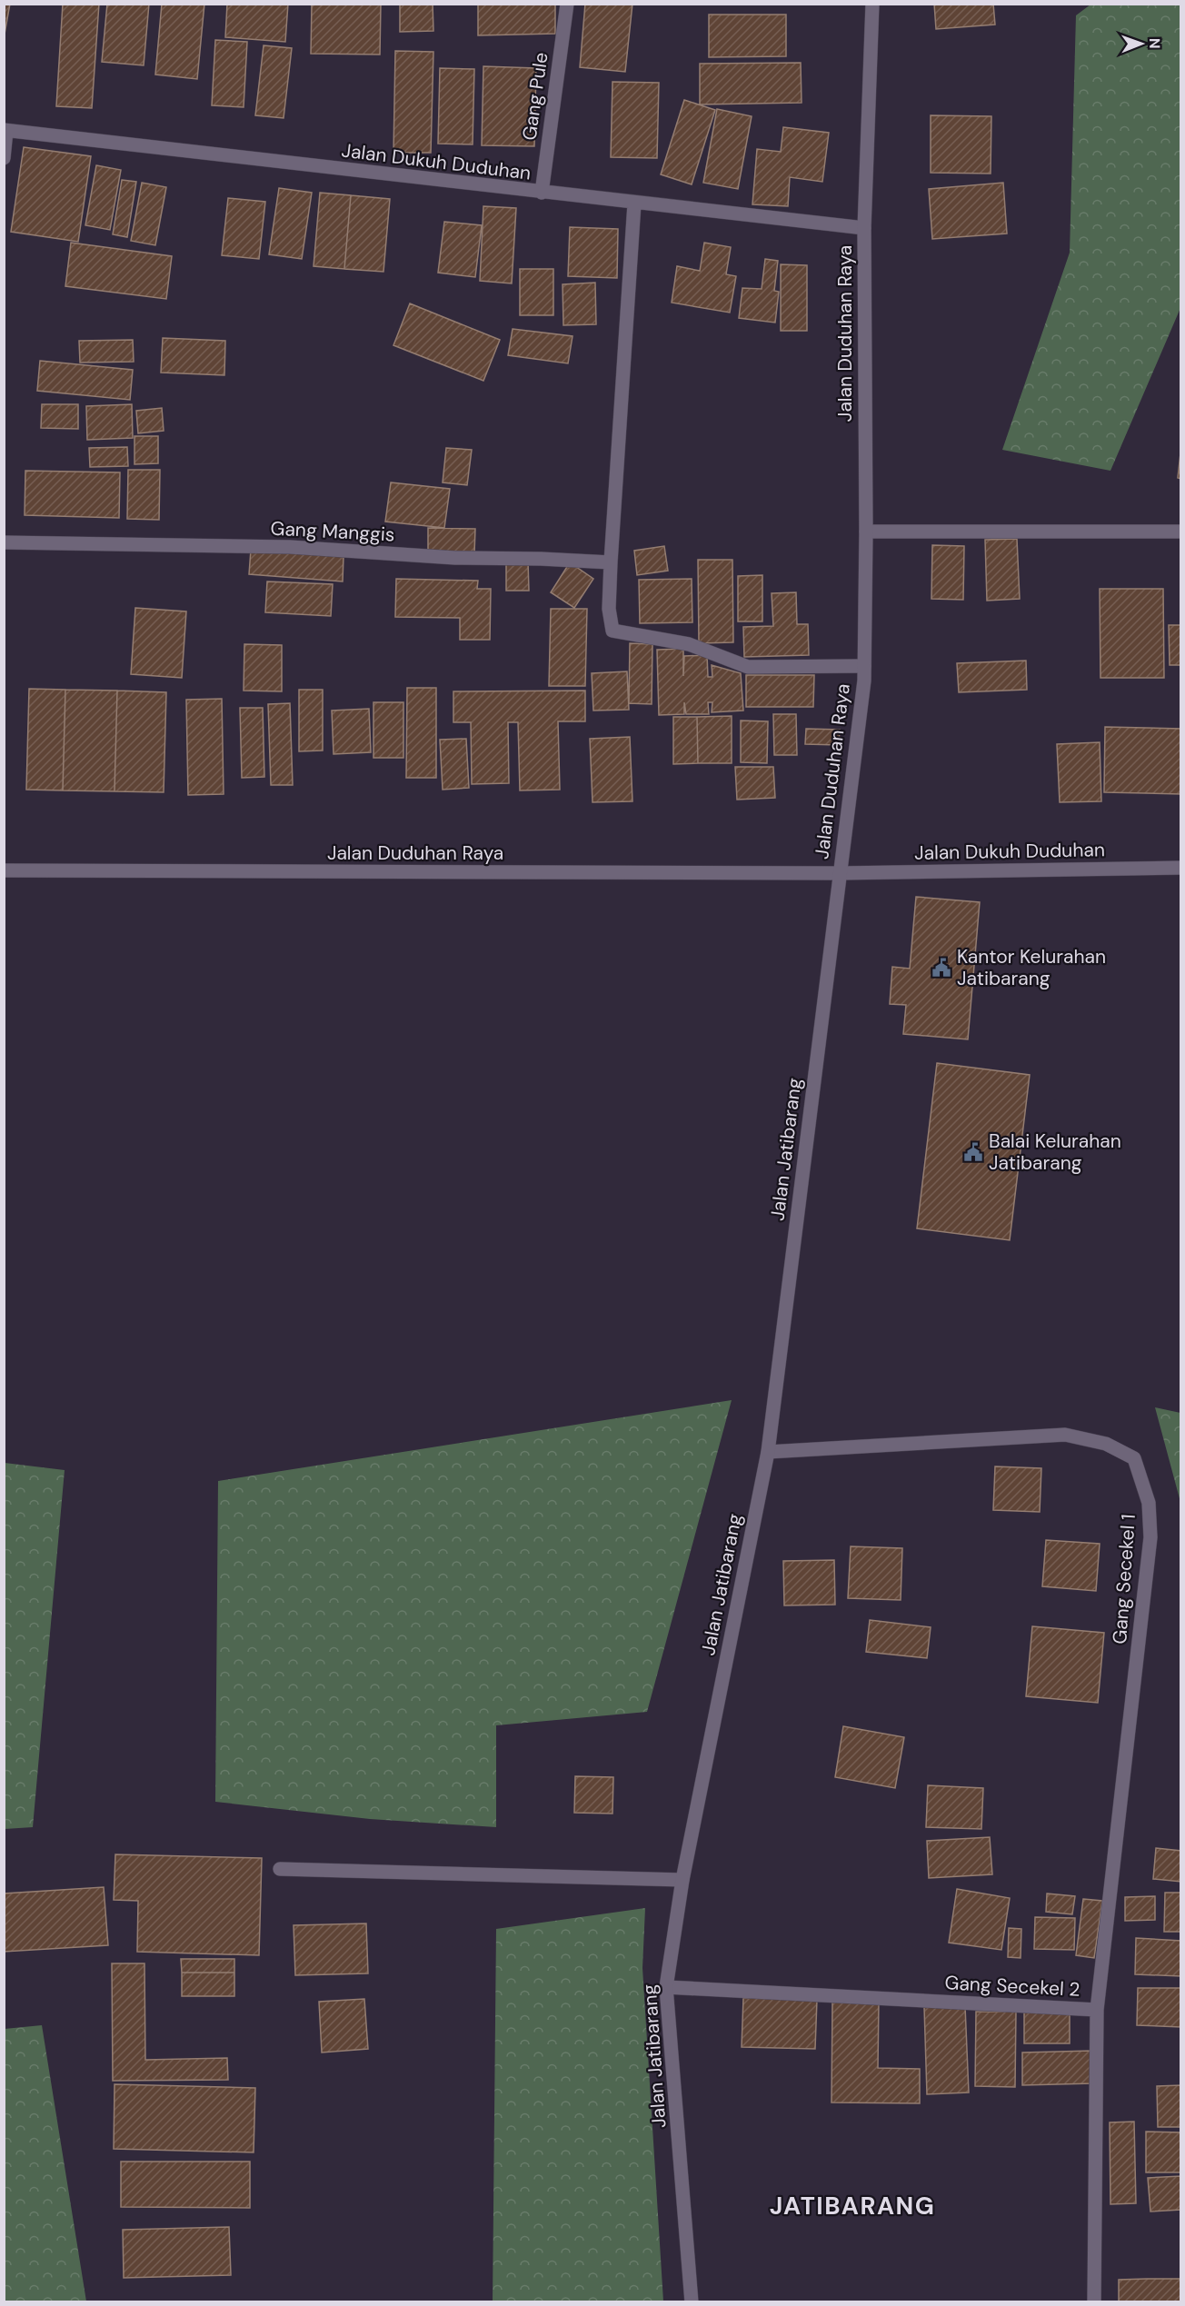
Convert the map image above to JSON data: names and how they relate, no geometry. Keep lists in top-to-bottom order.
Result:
{
  "streets": {
    "street": [
      "Gang Pule",
      "Jalan Dukuh Duduhan",
      "Jalan Duduhan Raya",
      "Gang Manggis",
      "Jalan Jatibarang",
      "Gang Secekel 1",
      "Gang Secekel 2"
    ]
  },
  "crossings": [
    ["Gang Pule", "Jalan Dukuh Duduhan"],
    ["Jalan Dukuh Duduhan", "Jalan Duduhan Raya"],
    ["Jalan Dukuh Duduhan", "Jalan Jatibarang"],
    ["Jalan Duduhan Raya", "Jalan Jatibarang"],
    ["Jalan Jatibarang", "Gang Secekel 1"],
    ["Jalan Jatibarang", "Gang Secekel 2"],
    ["Gang Secekel 1", "Gang Secekel 2"]
  ],
  "districts": ["JATIBARANG"],
  "places": {
    "public building": ["Kantor Kelurahan Jatibarang", "Balai Kelurahan Jatibarang"]
  },
  "north": "right"
}
